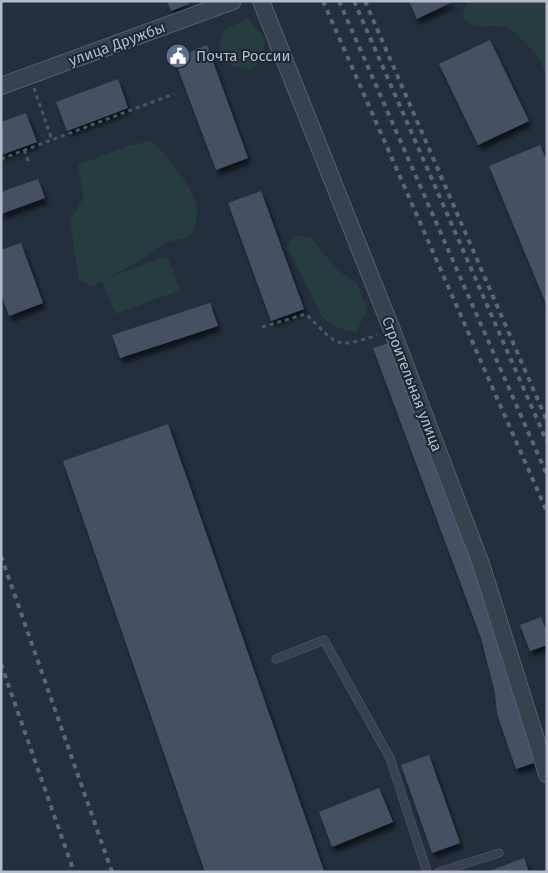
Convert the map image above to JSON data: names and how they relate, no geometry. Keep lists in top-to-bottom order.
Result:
{
  "streets": {
    "street": ["улица Дружбы", "Строительная улица"]
  },
  "places": {
    "public building": ["Почта России"]
  }
}
